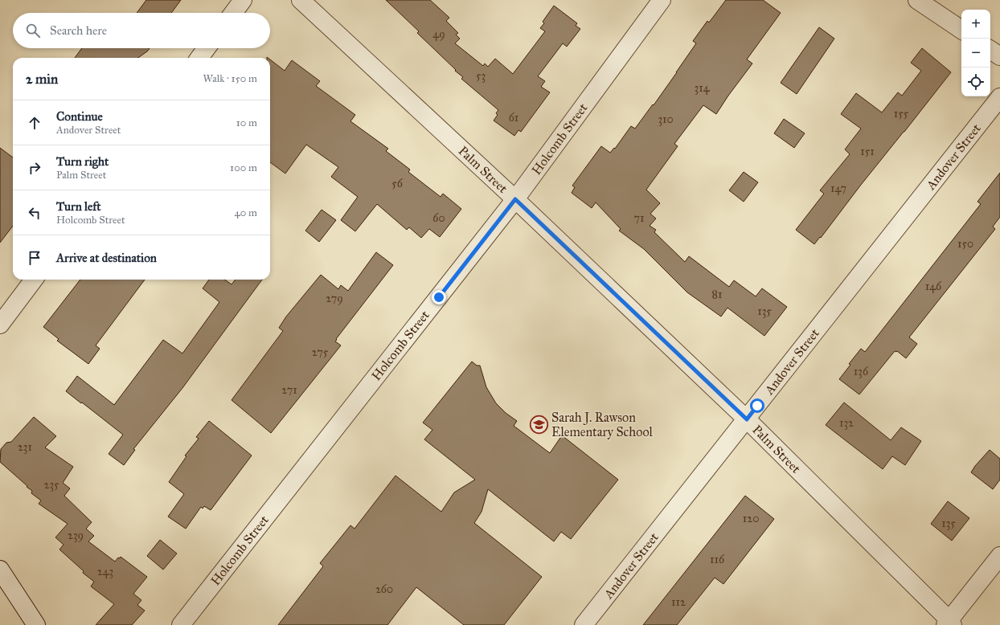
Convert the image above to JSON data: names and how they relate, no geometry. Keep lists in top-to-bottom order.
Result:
{
  "streets": {
    "street": ["Holcomb Street", "Andover Street", "Palm Street"]
  },
  "crossings": [
    ["Holcomb Street", "Palm Street"],
    ["Andover Street", "Palm Street"]
  ],
  "places": {
    "school or university": ["Sarah J. Rawson Elementary School"]
  },
  "house_numbers": [
    "49",
    "53",
    "314",
    "155",
    "61",
    "310",
    "151",
    "56",
    "147",
    "60",
    "71",
    "150",
    "146",
    "81",
    "279",
    "135",
    "275",
    "136",
    "271",
    "132",
    "231",
    "235",
    "120",
    "135",
    "239",
    "116",
    "243",
    "260",
    "112"
  ],
  "page": {
    "map_buttons": ["+", "−"],
    "search": "Search here",
    "heading": ["2 min", "Walk · 150 m"],
    "list": [
      ["Continue", "Andover Street", "10 m"],
      ["Turn right", "Palm Street", "100 m"],
      ["Turn left", "Holcomb Street", "40 m"],
      "Arrive at destination"
    ]
  }
}
